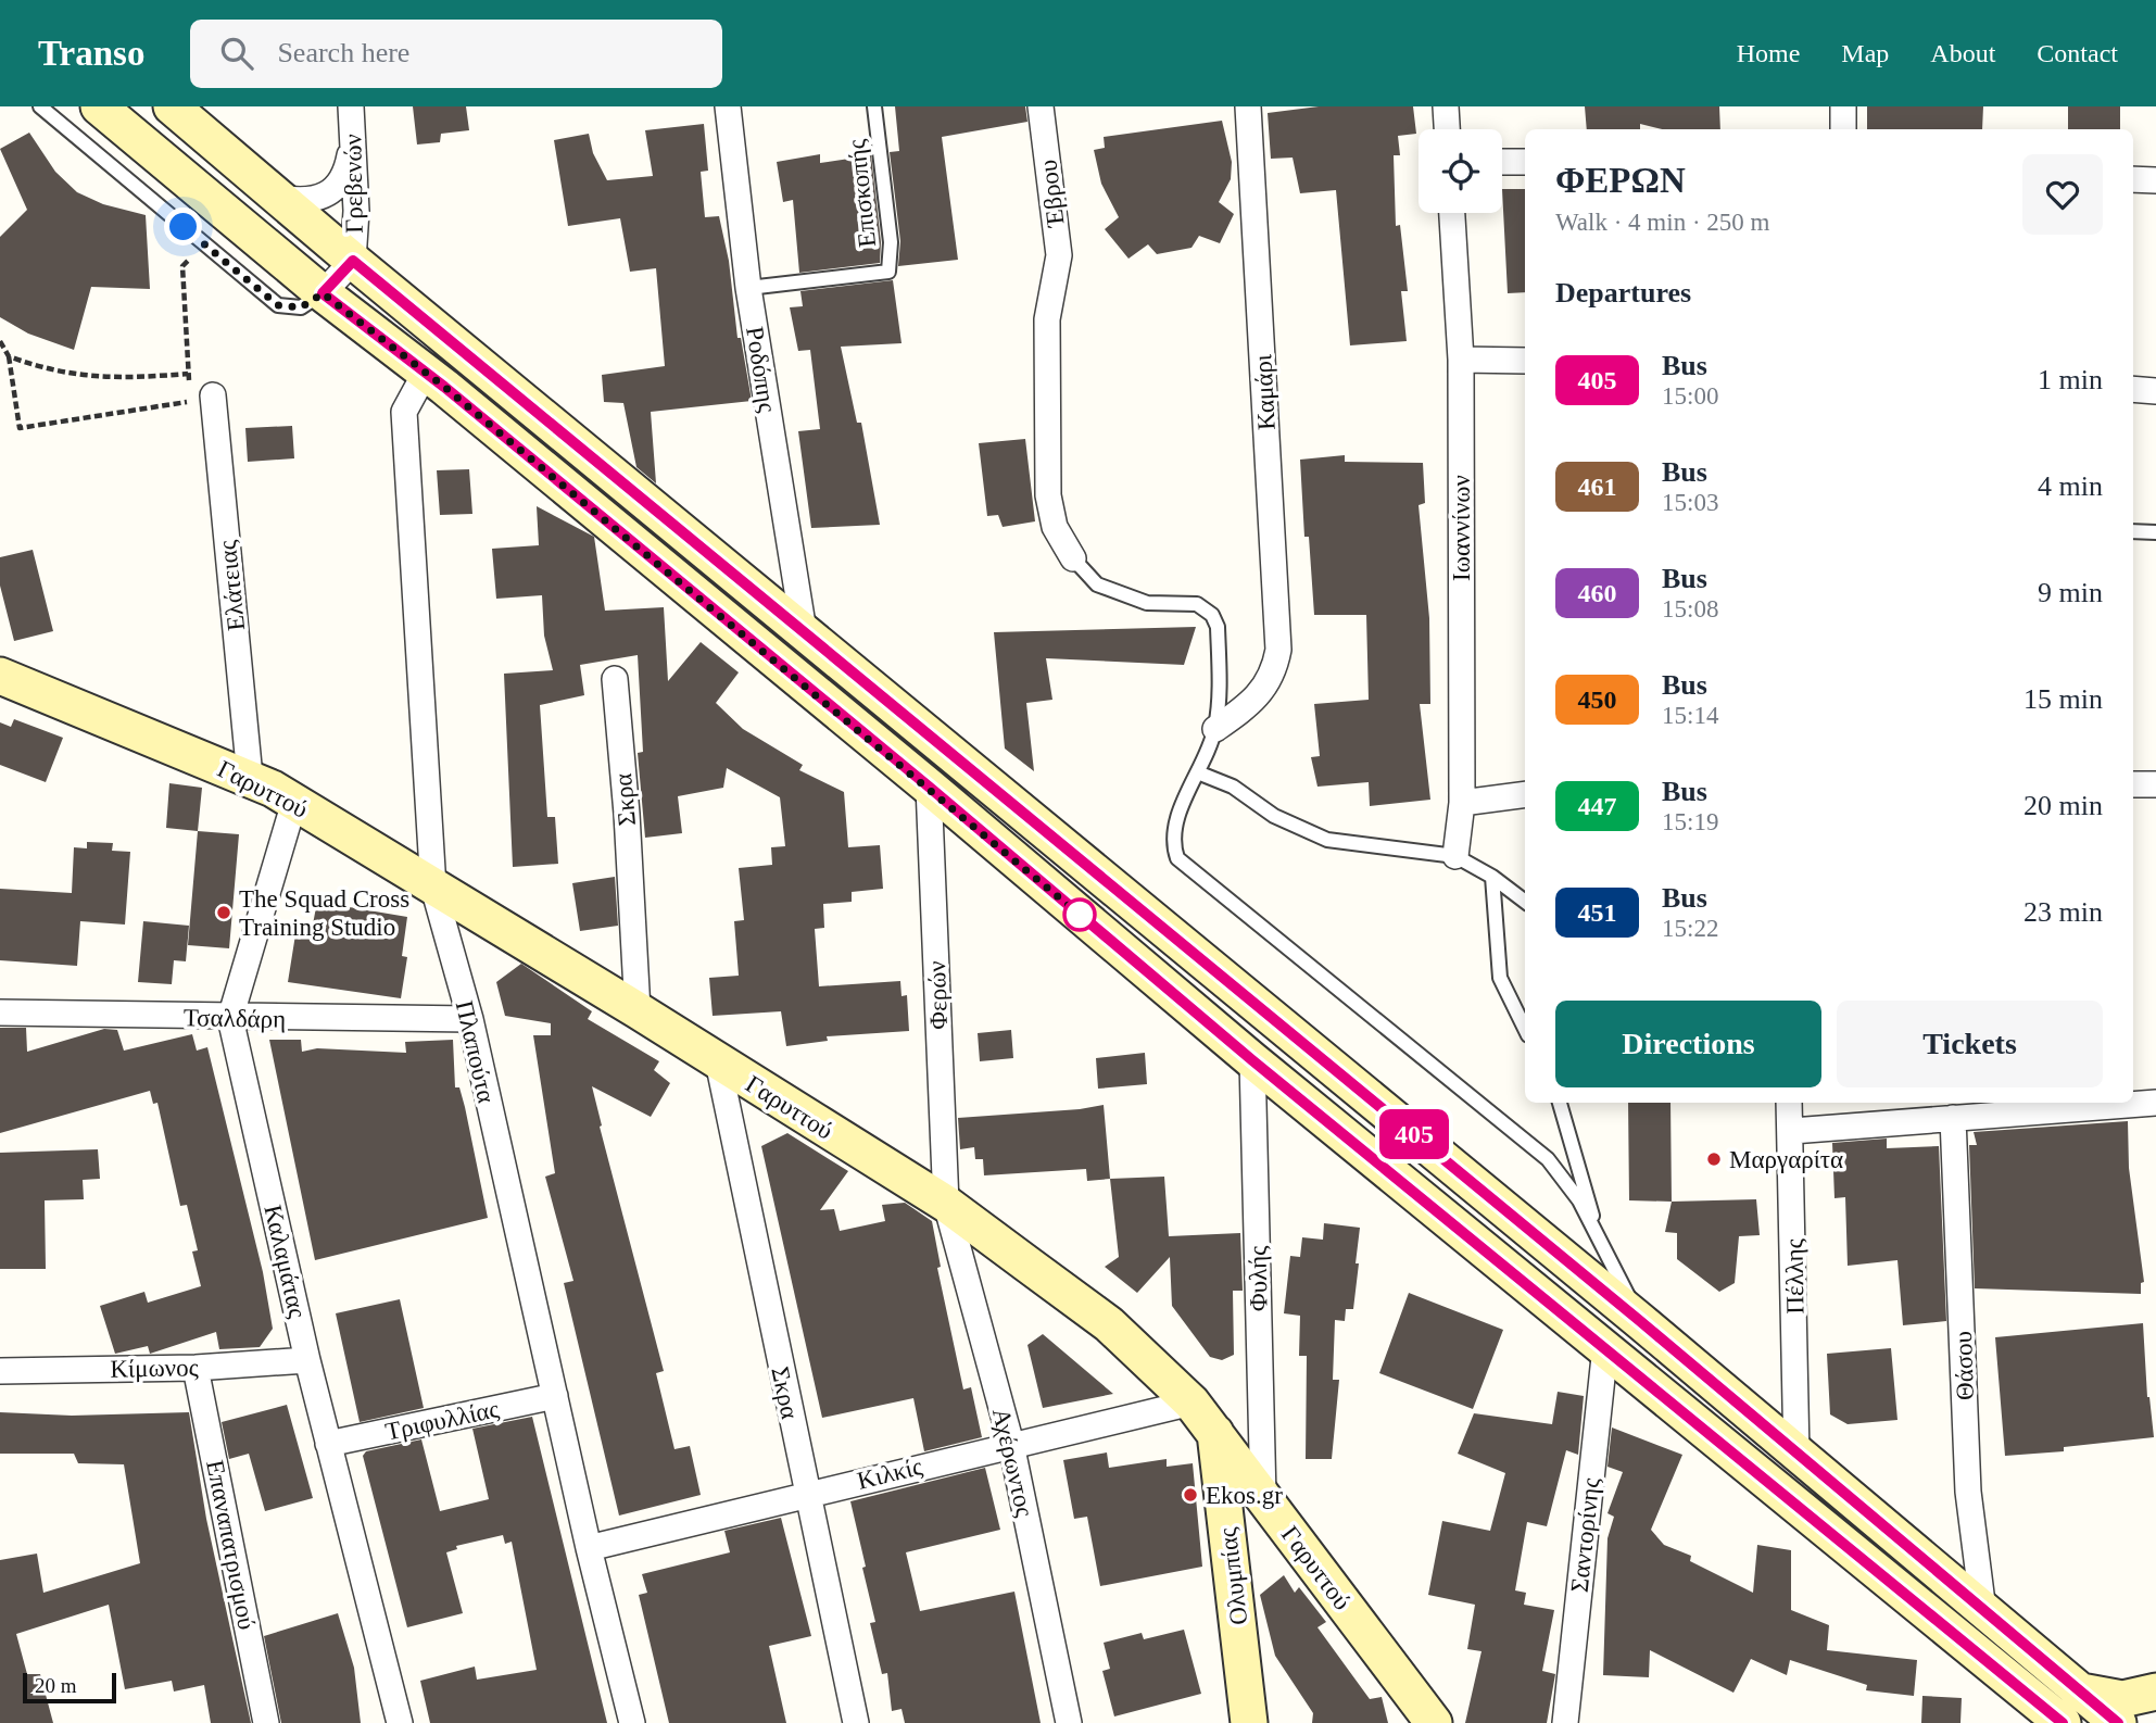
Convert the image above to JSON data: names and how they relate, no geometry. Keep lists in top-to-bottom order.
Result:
{
  "streets": {
    "main road": ["Γαρυττού", "Ολυμπίας"],
    "street": [
      "Γρεβενών",
      "Έβρου",
      "Ροδόπης",
      "Καμάρι",
      "Ιωαννίνων",
      "Ελάτειας",
      "Σκρα",
      "Φερών",
      "Τσαλδάρη",
      "Πλαπούτα",
      "Καλαμάτας",
      "Πέλλης",
      "Φυλής",
      "Θάσου",
      "Κίμωνος",
      "Τριφυλλίας",
      "Αχέρωντος",
      "Κιλκίς",
      "Σαντορίνης",
      "Επαναπατρισμού"
    ],
    "lane": ["Επισκοπής"]
  },
  "crossings": [
    ["Επισκοπής", "Ροδόπης"],
    ["Ελάτειας", "Γαρυττού"],
    ["Γαρυττού", "Σκρα"],
    ["Γαρυττού", "Φερών"],
    ["Γαρυττού", "Πλαπούτα"],
    ["Γαρυττού", "Καλαμάτας"],
    ["Γαρυττού", "Φυλής"],
    ["Γαρυττού", "Αχέρωντος"],
    ["Γαρυττού", "Κιλκίς"],
    ["Γαρυττού", "Ολυμπίας"],
    ["Σκρα", "Κιλκίς"],
    ["Φερών", "Αχέρωντος"],
    ["Τσαλδάρη", "Πλαπούτα"],
    ["Τσαλδάρη", "Καλαμάτας"],
    ["Πλαπούτα", "Τριφυλλίας"],
    ["Πλαπούτα", "Κιλκίς"],
    ["Καλαμάτας", "Κίμωνος"],
    ["Καλαμάτας", "Τριφυλλίας"],
    ["Κίμωνος", "Επαναπατρισμού"],
    ["Αχέρωντος", "Κιλκίς"]
  ],
  "places": ["The Squad Cross Training Studio", "Μαργαρίτα", "Ekos.gr"],
  "lines": ["bus line 405"],
  "scale_bar": "20 m",
  "page": {
    "header": "Transo",
    "search": "Search here",
    "nav": [
      "Home",
      "Map",
      "About",
      "Contact"
    ],
    "on_map": "405",
    "heading": [
      ["ΦΕΡΩΝ", "Walk · 4 min · 250 m"],
      "Departures"
    ],
    "list": [
      {
        "mark": "405",
        "name": "Bus",
        "note": "15:00",
        "value": "1 min"
      },
      {
        "mark": "461",
        "name": "Bus",
        "note": "15:03",
        "value": "4 min"
      },
      {
        "mark": "460",
        "name": "Bus",
        "note": "15:08",
        "value": "9 min"
      },
      {
        "mark": "450",
        "name": "Bus",
        "note": "15:14",
        "value": "15 min"
      },
      {
        "mark": "447",
        "name": "Bus",
        "note": "15:19",
        "value": "20 min"
      },
      {
        "mark": "451",
        "name": "Bus",
        "note": "15:22",
        "value": "23 min"
      }
    ],
    "buttons": ["Directions", "Tickets"],
    "scale": "20 m"
  }
}
